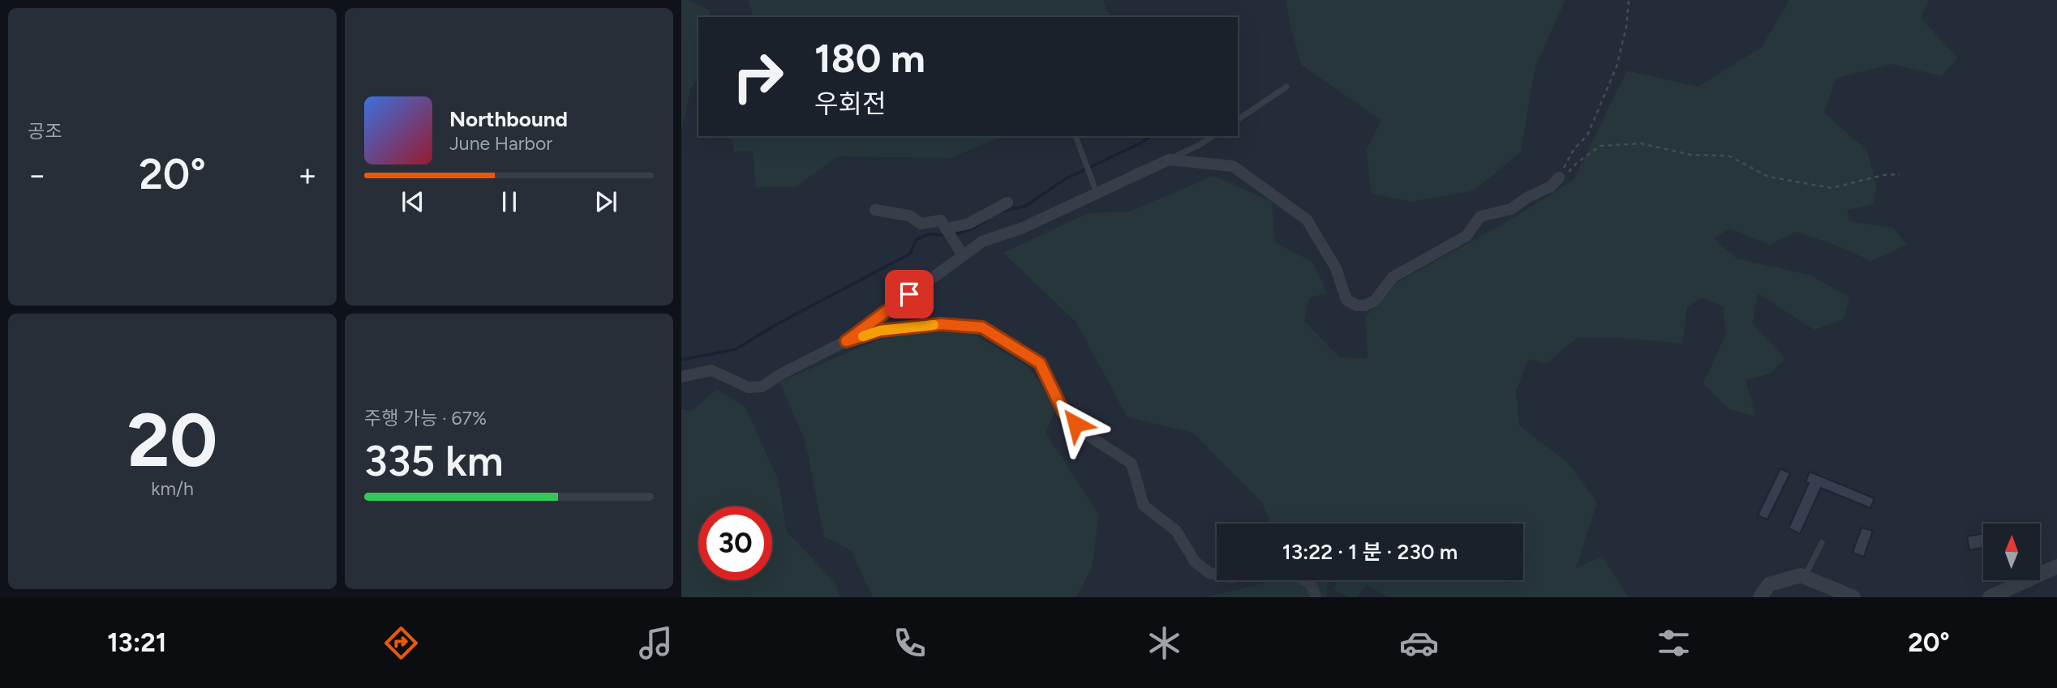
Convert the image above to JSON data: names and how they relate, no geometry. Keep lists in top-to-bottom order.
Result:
{
  "north": "top",
  "page": {
    "tile": [
      "공조",
      ["20", "km/h"],
      ["주행 가능 · 67%", "335 km"]
    ],
    "turn": ["180 m", "우회전"],
    "song": ["Northbound", "June Harbor"],
    "heat": ["−", "20°", "+"],
    "limit": "30",
    "trip": "13:22 · 1 분 · 230 m",
    "tabs": ["13:21", "20°"]
  }
}
